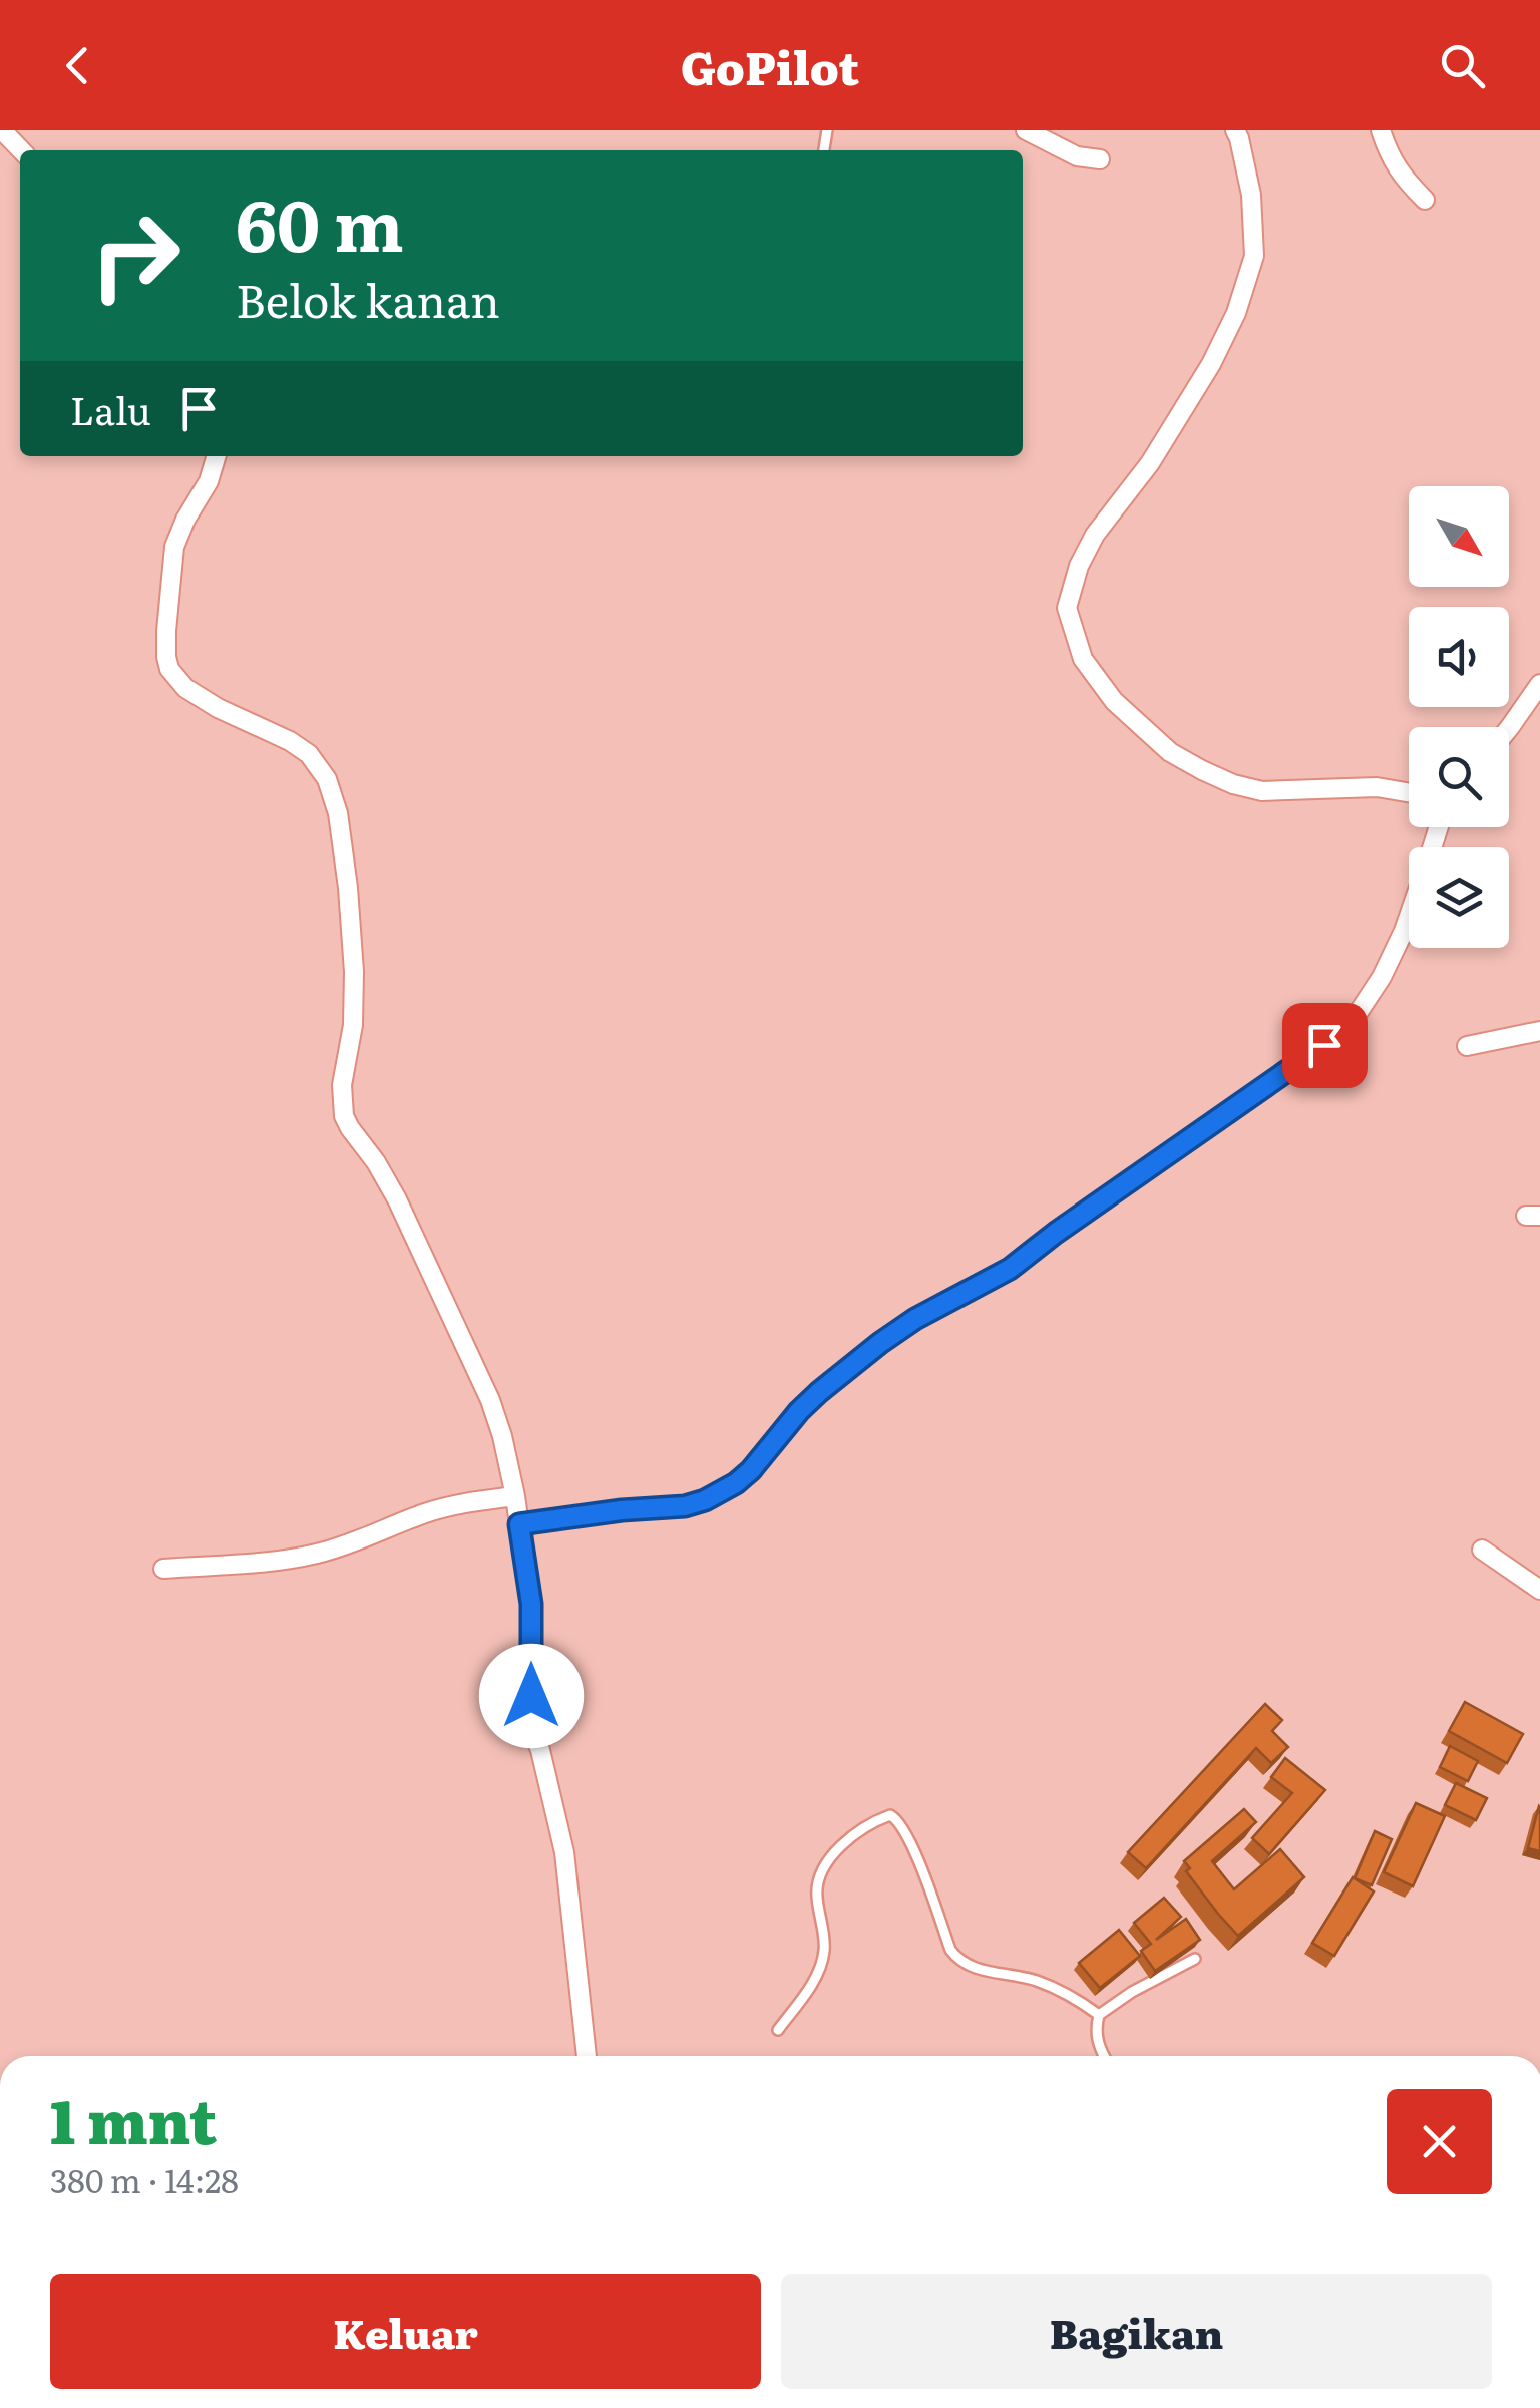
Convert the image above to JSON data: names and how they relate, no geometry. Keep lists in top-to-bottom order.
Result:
{
  "north": "bottom right",
  "page": {
    "header": "GoPilot",
    "turn": ["60 m", "Belok kanan"],
    "then": "Lalu",
    "heading": ["1 mnt", "380 m · 14:28"],
    "buttons": ["Keluar", "Bagikan"]
  }
}
